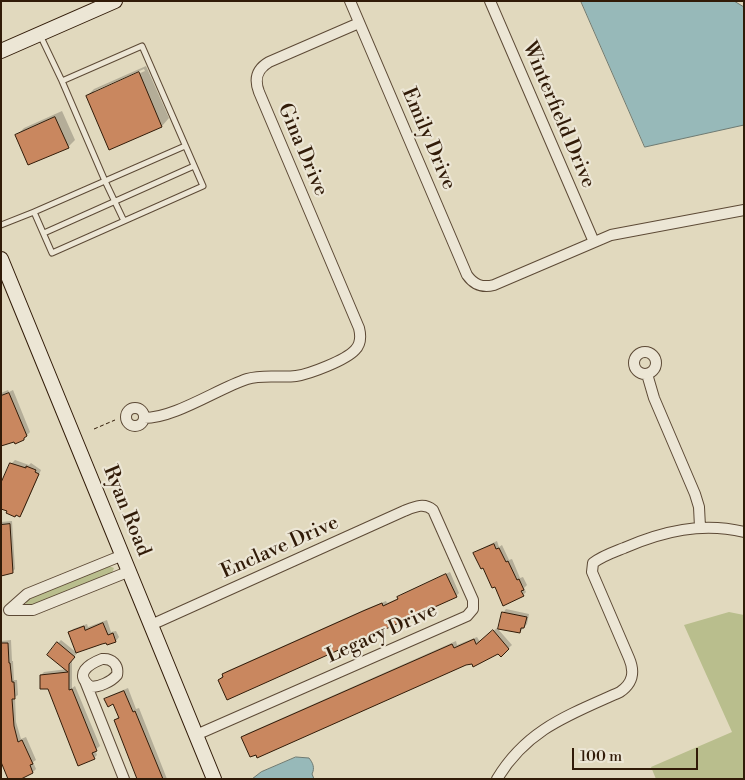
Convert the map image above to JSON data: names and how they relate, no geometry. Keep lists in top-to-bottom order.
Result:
{
  "streets": {
    "main road": ["Ryan Road"],
    "street": [
      "Winterfield Drive",
      "Emily Drive",
      "Gina Drive",
      "Enclave Drive",
      "Legacy Drive"
    ]
  },
  "crossings": [
    ["Winterfield Drive", "Emily Drive"],
    ["Emily Drive", "Gina Drive"],
    ["Ryan Road", "Enclave Drive"],
    ["Ryan Road", "Legacy Drive"],
    ["Enclave Drive", "Legacy Drive"]
  ],
  "scale_bar": "100 m"
}
